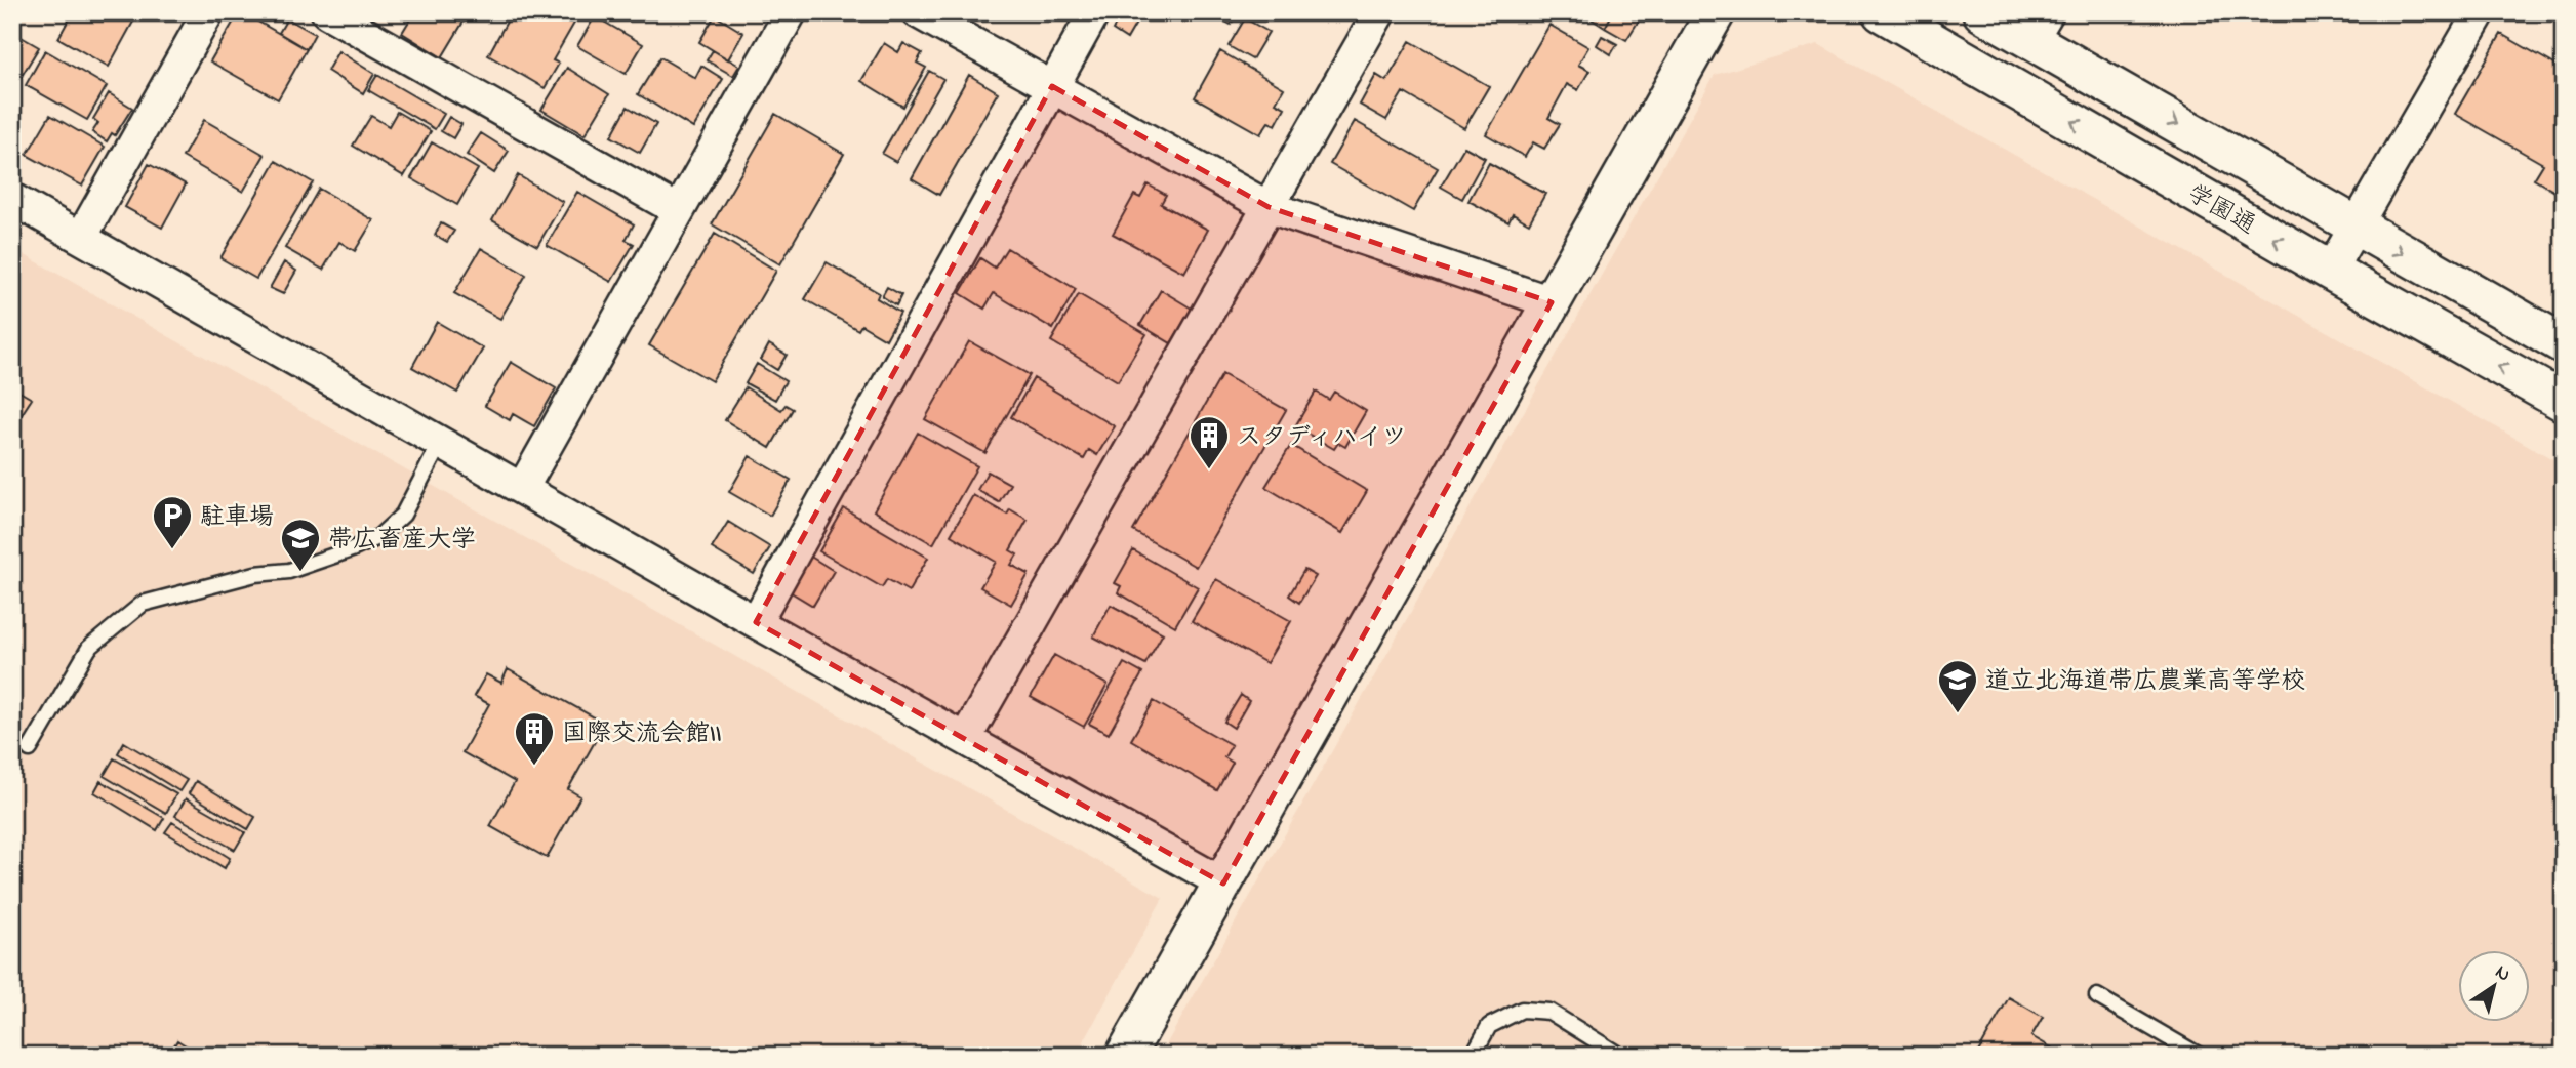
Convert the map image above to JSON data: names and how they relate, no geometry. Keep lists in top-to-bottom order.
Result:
{
  "streets": {
    "street": ["学園通"]
  },
  "places": {
    "building": ["スタディハイツ", "国際交流会館II"],
    "parking": ["駐車場"],
    "school or university": ["帯広畜産大学", "道立北海道帯広農業高等学校"]
  },
  "north": "top right"
}
